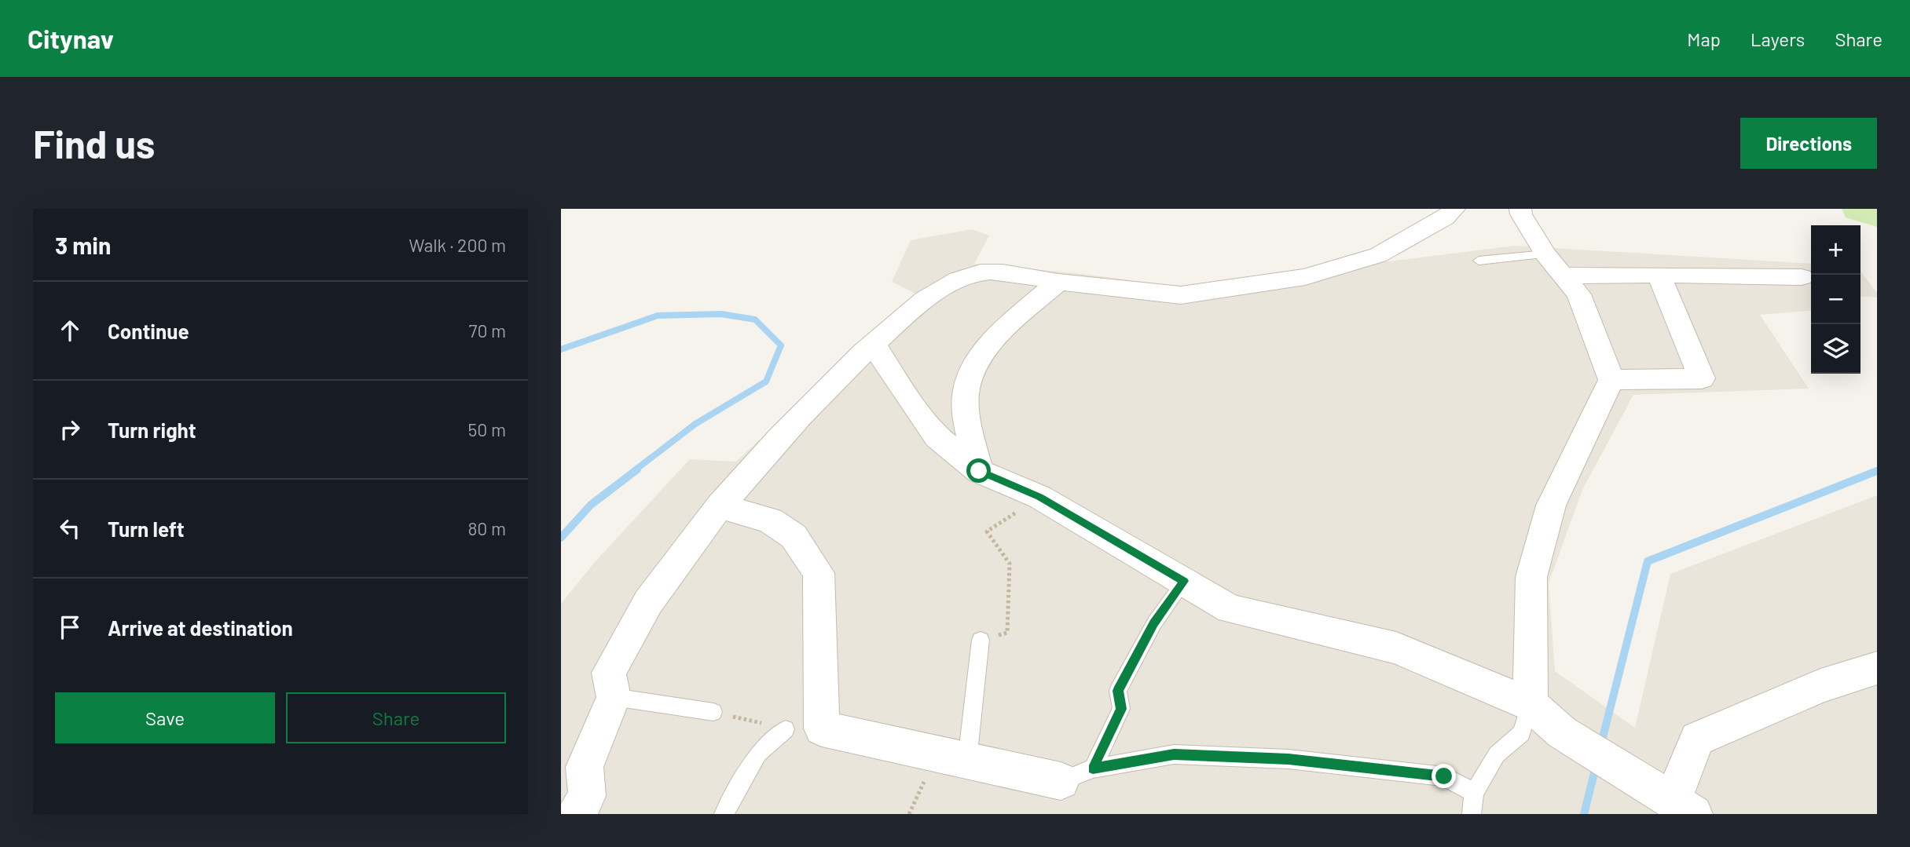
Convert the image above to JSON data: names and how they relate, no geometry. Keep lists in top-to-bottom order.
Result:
{
  "page": {
    "header": "Citynav",
    "nav": ["Map", "Layers", "Share"],
    "buttons": [
      "Directions",
      ["Save", "Share"]
    ],
    "title": "Find us",
    "heading": ["3 min", "Walk · 200 m"],
    "map_buttons": ["+", "−"],
    "list": [
      ["Continue", "70 m"],
      ["Turn right", "50 m"],
      ["Turn left", "80 m"],
      "Arrive at destination"
    ]
  }
}
